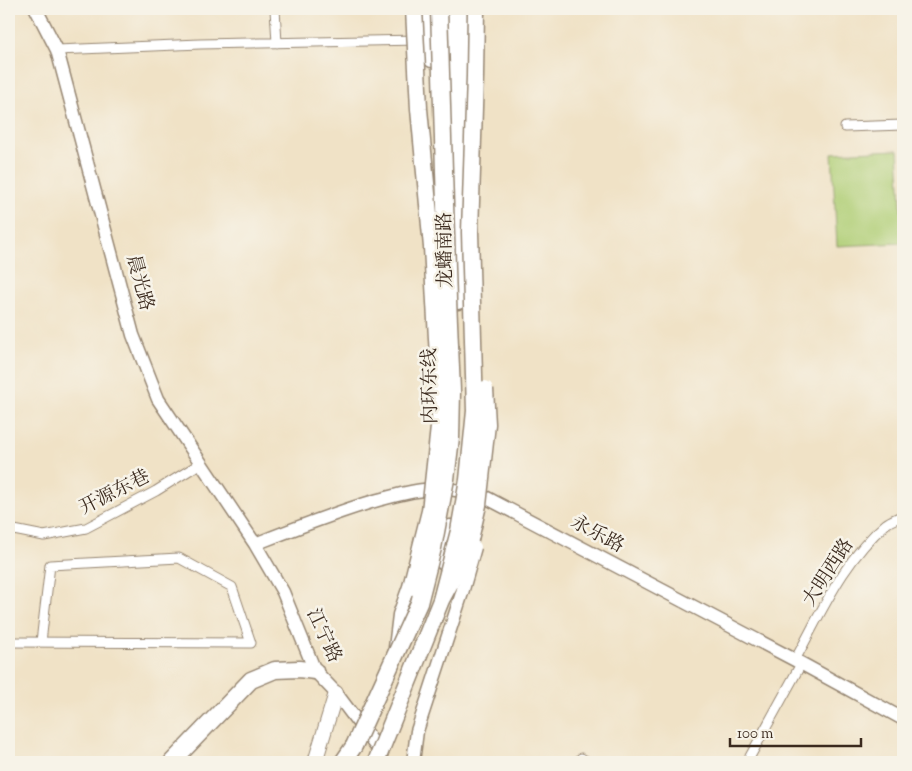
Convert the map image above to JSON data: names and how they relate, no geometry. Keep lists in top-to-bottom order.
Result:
{
  "streets": {
    "highway": ["内环东线"],
    "street": [
      "龙蟠南路",
      "晨光路",
      "开源东巷",
      "永乐路",
      "大明西路",
      "江宁路"
    ]
  },
  "crossings": [
    ["龙蟠南路", "永乐路"],
    ["晨光路", "开源东巷"],
    ["晨光路", "永乐路"],
    ["晨光路", "江宁路"],
    ["永乐路", "大明西路"],
    ["永乐路", "江宁路"]
  ],
  "scale_bar": "100 m"
}
